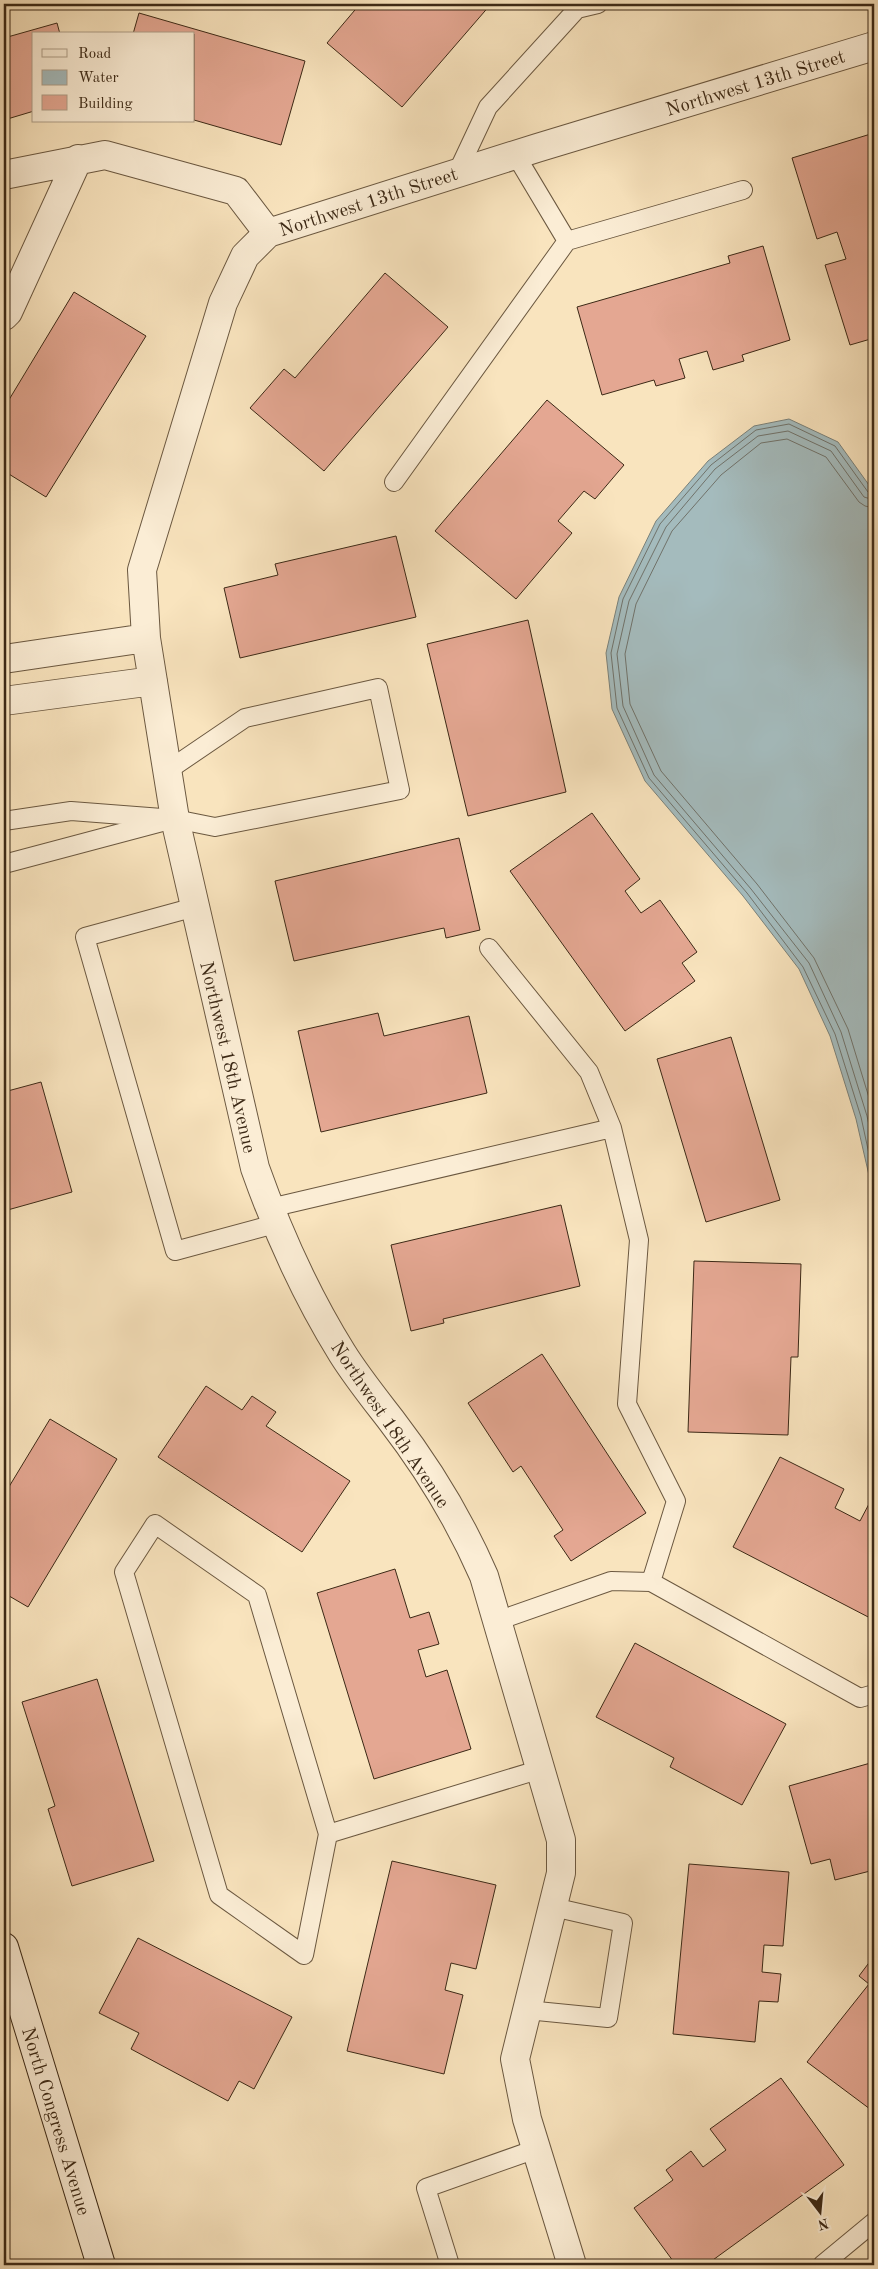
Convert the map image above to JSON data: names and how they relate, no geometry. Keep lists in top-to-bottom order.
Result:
{
  "streets": {
    "street": ["Northwest 13th Street", "Northwest 18th Avenue", "North Congress Avenue"]
  },
  "crossings": [
    ["Northwest 13th Street", "Northwest 18th Avenue"]
  ],
  "legend": ["Road", "Water", "Building"],
  "north": "bottom"
}
